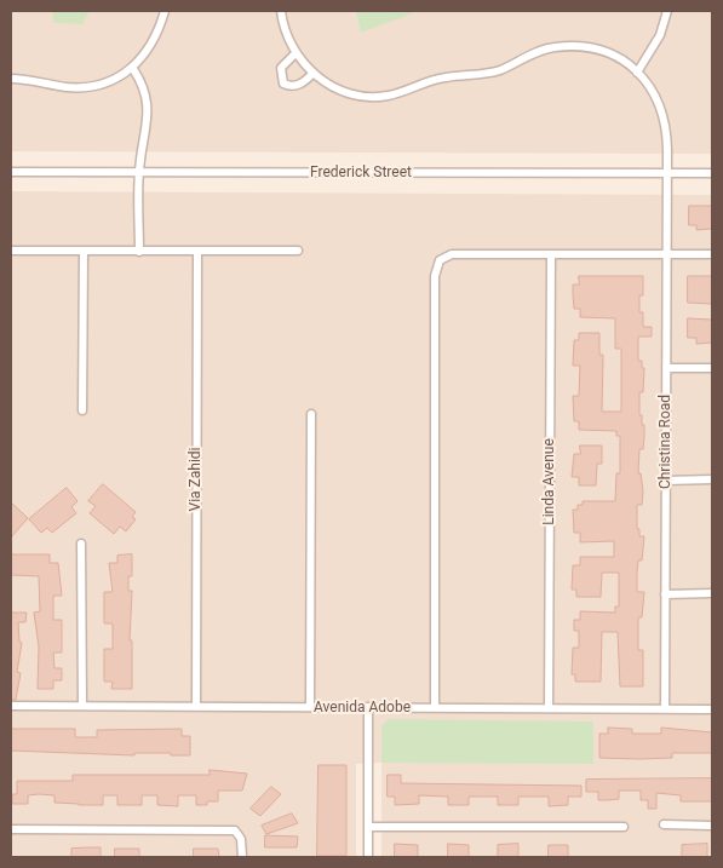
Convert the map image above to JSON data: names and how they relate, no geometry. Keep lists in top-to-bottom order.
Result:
{
  "streets": {
    "street": [
      "Frederick Street",
      "Christina Road",
      "Via Zahidi",
      "Linda Avenue",
      "Avenida Adobe"
    ]
  },
  "crossings": [
    ["Frederick Street", "Christina Road"],
    ["Christina Road", "Avenida Adobe"],
    ["Via Zahidi", "Avenida Adobe"],
    ["Linda Avenue", "Avenida Adobe"]
  ]
}
